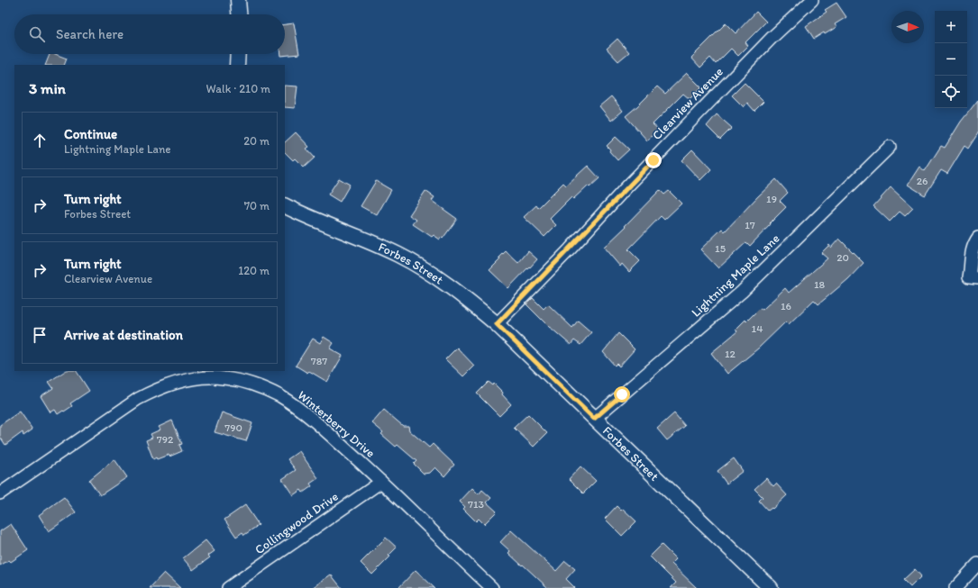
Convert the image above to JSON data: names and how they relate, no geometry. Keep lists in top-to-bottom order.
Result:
{
  "streets": {
    "street": [
      "Clearview Avenue",
      "Forbes Street",
      "Lightning Maple Lane",
      "Winterberry Drive",
      "Collingwood Drive"
    ]
  },
  "crossings": [
    ["Clearview Avenue", "Forbes Street"],
    ["Forbes Street", "Lightning Maple Lane"],
    ["Winterberry Drive", "Collingwood Drive"]
  ],
  "house_numbers": [
    "26",
    "19",
    "17",
    "15",
    "20",
    "18",
    "16",
    "14",
    "12",
    "787",
    "790",
    "792",
    "713"
  ],
  "north": "right",
  "page": {
    "map_buttons": ["+", "−"],
    "search": "Search here",
    "heading": ["3 min", "Walk · 210 m"],
    "list": [
      ["Continue", "Lightning Maple Lane", "20 m"],
      ["Turn right", "Forbes Street", "70 m"],
      ["Turn right", "Clearview Avenue", "120 m"],
      "Arrive at destination"
    ]
  }
}
